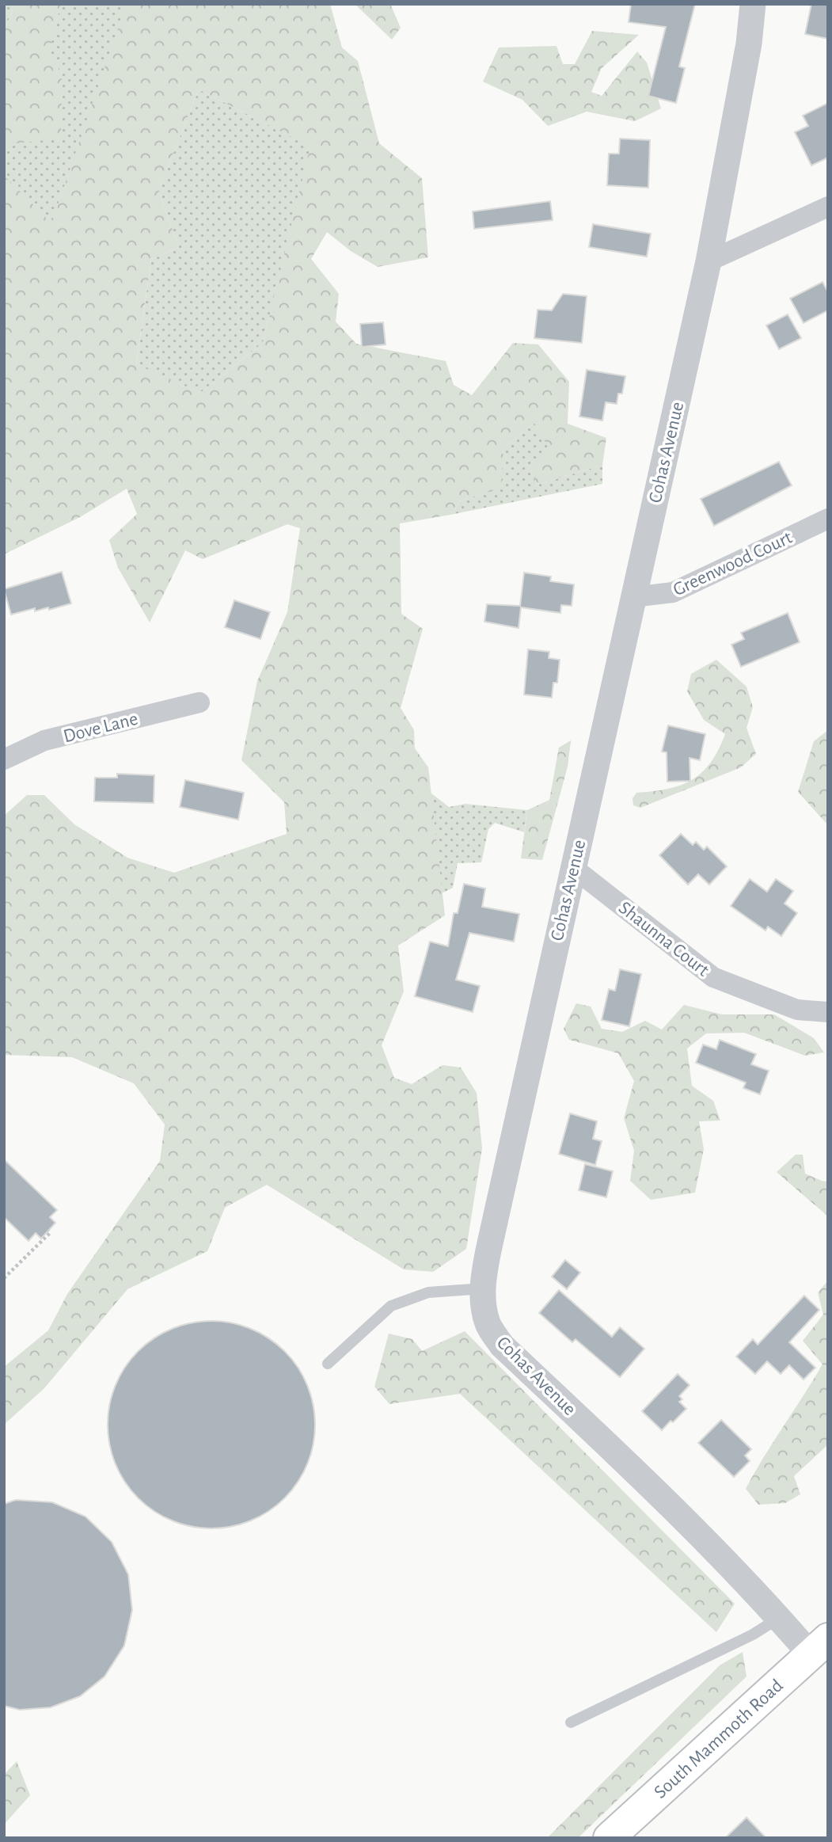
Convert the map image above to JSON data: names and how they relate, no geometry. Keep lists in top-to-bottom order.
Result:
{
  "streets": {
    "main road": ["South Mammoth Road"],
    "street": [
      "Cohas Avenue",
      "Greenwood Court",
      "Dove Lane",
      "Shaunna Court"
    ]
  },
  "crossings": [
    ["Cohas Avenue", "Greenwood Court"],
    ["Cohas Avenue", "Shaunna Court"],
    ["Cohas Avenue", "South Mammoth Road"]
  ]
}
